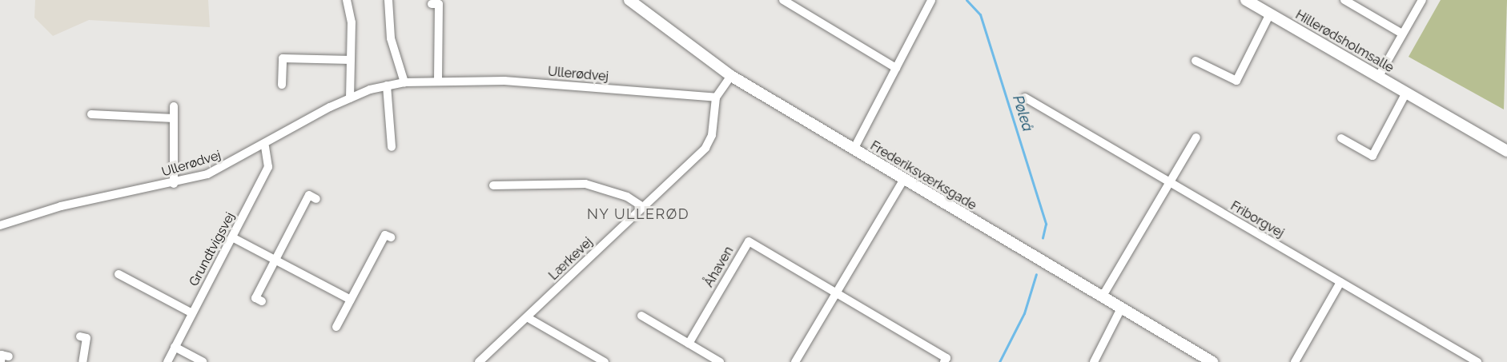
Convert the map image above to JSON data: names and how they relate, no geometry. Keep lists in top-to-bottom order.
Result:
{
  "streets": {
    "street": [
      "Hillerødsholmsalle",
      "Ullerødvej",
      "Frederiksværksgade",
      "Friborgvej",
      "Grundtvigsvej",
      "Lærkevej",
      "Åhaven"
    ]
  },
  "crossings": [
    ["Ullerødvej", "Grundtvigsvej"],
    ["Ullerødvej", "Lærkevej"],
    ["Frederiksværksgade", "Lærkevej"]
  ],
  "districts": ["NY ULLERØD"],
  "water": ["Pøleå"]
}
